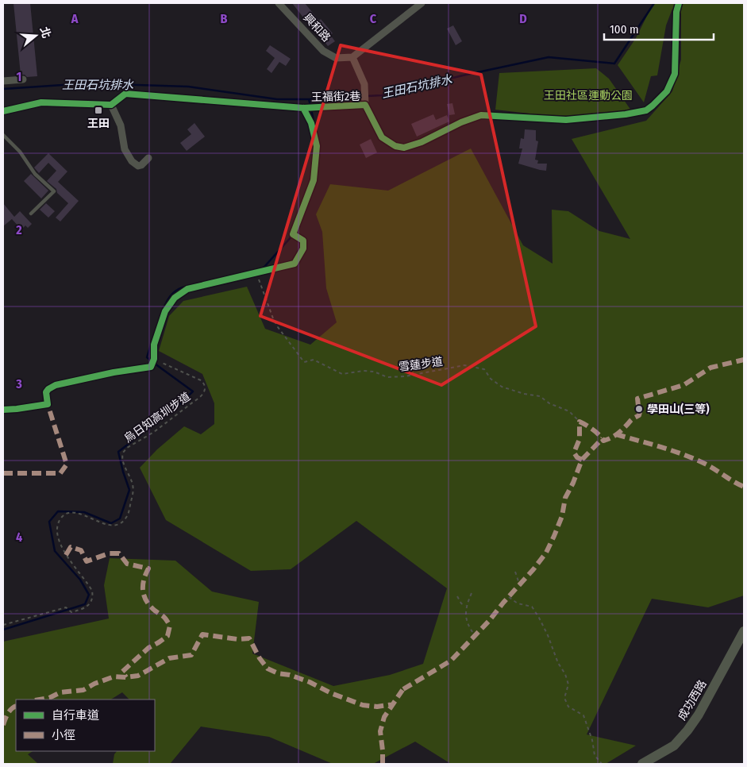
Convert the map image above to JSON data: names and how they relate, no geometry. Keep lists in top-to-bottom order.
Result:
{
  "streets": {
    "street": ["興和路", "王福街2巷", "成功西路"],
    "path": ["雪蓮步道", "烏日知高圳步道"]
  },
  "water": ["王田石坑排水"],
  "parks": ["王田社區運動公園"],
  "places": {
    "transit": ["王田"],
    "other": ["學田山(三等)"]
  },
  "legend": ["自行車道", "小徑"],
  "scale_bar": "100 m",
  "north": "right",
  "grid": {
    "columns": [
      "A",
      "B",
      "C",
      "D"
    ],
    "rows": [
      "1",
      "2",
      "3",
      "4"
    ]
  }
}
